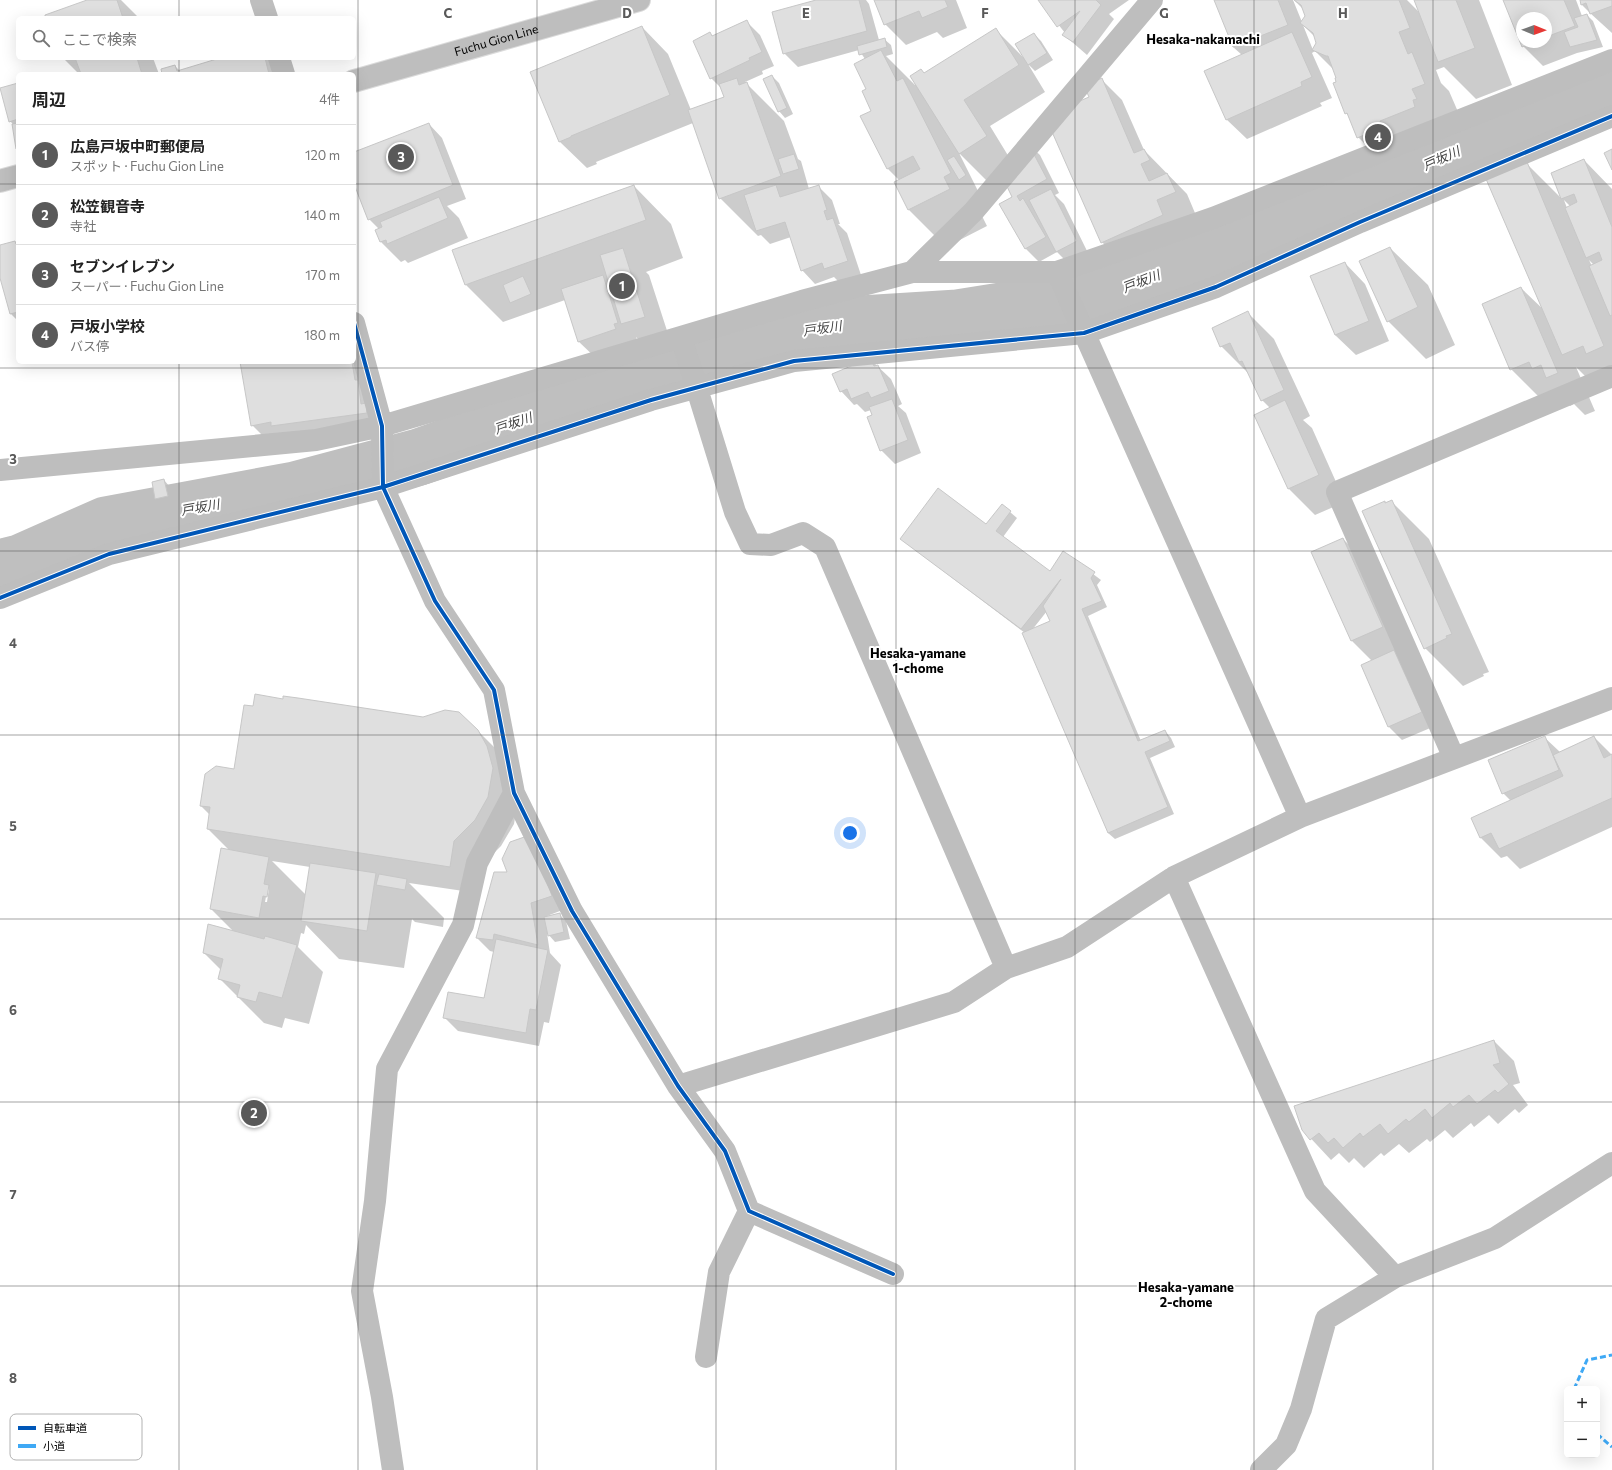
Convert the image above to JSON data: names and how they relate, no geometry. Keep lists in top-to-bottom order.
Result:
{
  "streets": {
    "street": ["Fuchu Gion Line"]
  },
  "districts": ["Hesaka-nakamachi", "Hesaka-yamane 1-chome", "Hesaka-yamane 2-chome"],
  "water": ["戸坂川"],
  "legend": ["自転車道", "小道"],
  "north": "right",
  "page": {
    "search": "ここで検索",
    "heading": ["周辺", "4件"],
    "pins": [
      "4",
      "3",
      "1",
      "2"
    ],
    "list": [
      {
        "mark": "1",
        "name": "広島戸坂中町郵便局",
        "note": "スポット · Fuchu Gion Line",
        "value": "120 m"
      },
      {
        "mark": "2",
        "name": "松笠観音寺",
        "note": "寺社",
        "value": "140 m"
      },
      {
        "mark": "3",
        "name": "セブンイレブン",
        "note": "スーパー · Fuchu Gion Line",
        "value": "170 m"
      },
      {
        "mark": "4",
        "name": "戸坂小学校",
        "note": "バス停",
        "value": "180 m"
      }
    ],
    "map_buttons": ["+", "−"]
  },
  "grid": {
    "columns": [
      "C",
      "D",
      "E",
      "F",
      "G",
      "H"
    ],
    "rows": [
      "3",
      "4",
      "5",
      "6",
      "7",
      "8"
    ]
  }
}
